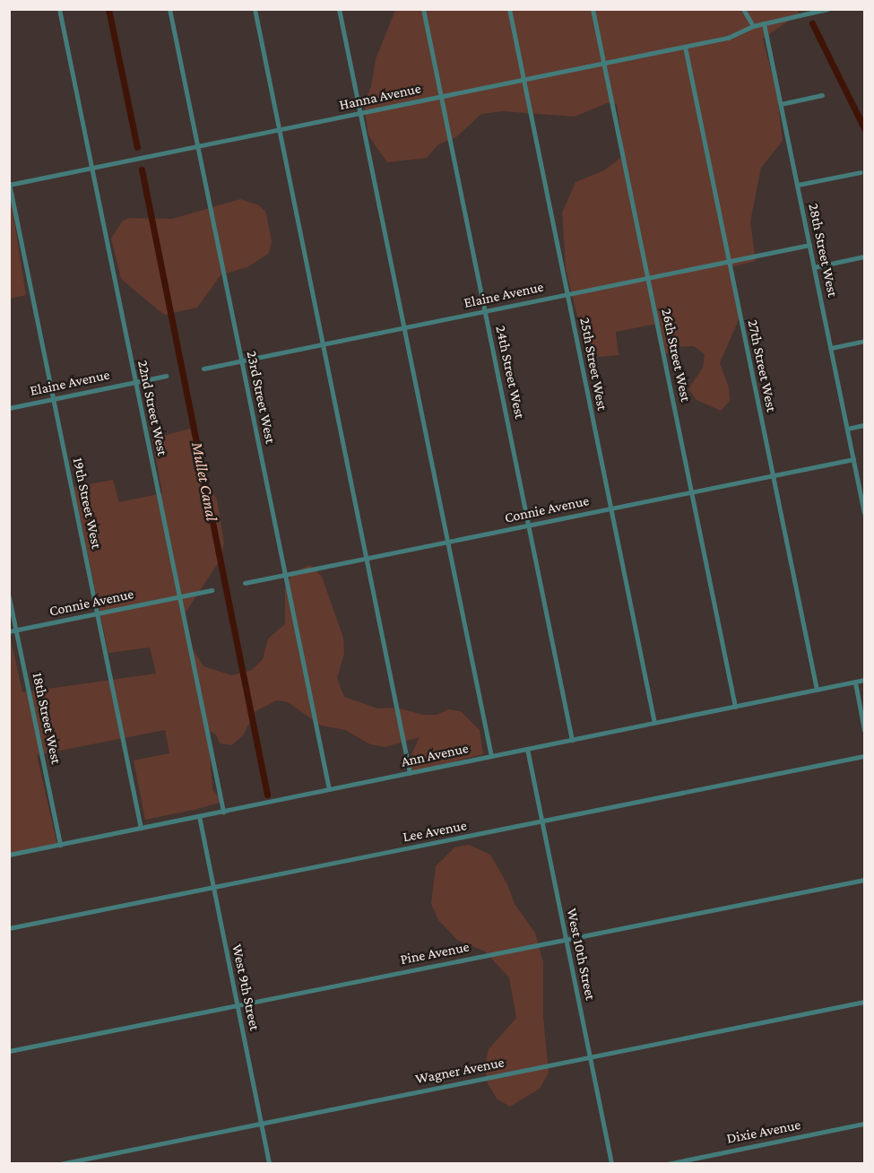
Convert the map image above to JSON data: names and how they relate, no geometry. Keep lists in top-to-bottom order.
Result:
{
  "streets": {
    "street": [
      "Hanna Avenue",
      "28th Street West",
      "Elaine Avenue",
      "26th Street West",
      "25th Street West",
      "27th Street West",
      "24th Street West",
      "23rd Street West",
      "22nd Street West",
      "19th Street West",
      "Connie Avenue",
      "18th Street West",
      "Ann Avenue",
      "Lee Avenue",
      "Pine Avenue",
      "West 10th Street",
      "West 9th Street",
      "Wagner Avenue",
      "Dixie Avenue"
    ]
  },
  "crossings": [
    ["Hanna Avenue", "26th Street West"],
    ["Hanna Avenue", "25th Street West"],
    ["Hanna Avenue", "27th Street West"],
    ["Hanna Avenue", "24th Street West"],
    ["Hanna Avenue", "23rd Street West"],
    ["Hanna Avenue", "22nd Street West"],
    ["Hanna Avenue", "19th Street West"],
    ["28th Street West", "Elaine Avenue"],
    ["28th Street West", "Connie Avenue"],
    ["Elaine Avenue", "26th Street West"],
    ["Elaine Avenue", "25th Street West"],
    ["Elaine Avenue", "27th Street West"],
    ["Elaine Avenue", "24th Street West"],
    ["Elaine Avenue", "23rd Street West"],
    ["Elaine Avenue", "22nd Street West"],
    ["Elaine Avenue", "19th Street West"],
    ["26th Street West", "Connie Avenue"],
    ["26th Street West", "Ann Avenue"],
    ["25th Street West", "Connie Avenue"],
    ["25th Street West", "Ann Avenue"],
    ["27th Street West", "Connie Avenue"],
    ["27th Street West", "Ann Avenue"],
    ["24th Street West", "Connie Avenue"],
    ["24th Street West", "Ann Avenue"],
    ["23rd Street West", "Connie Avenue"],
    ["23rd Street West", "Ann Avenue"],
    ["22nd Street West", "Connie Avenue"],
    ["22nd Street West", "Ann Avenue"],
    ["19th Street West", "Connie Avenue"],
    ["19th Street West", "Ann Avenue"],
    ["Connie Avenue", "18th Street West"],
    ["18th Street West", "Ann Avenue"],
    ["Ann Avenue", "West 10th Street"],
    ["Ann Avenue", "West 9th Street"],
    ["Lee Avenue", "West 10th Street"],
    ["Lee Avenue", "West 9th Street"],
    ["Pine Avenue", "West 10th Street"],
    ["Pine Avenue", "West 9th Street"],
    ["West 10th Street", "Wagner Avenue"],
    ["West 9th Street", "Wagner Avenue"]
  ],
  "water": ["Mullet Canal"]
}
